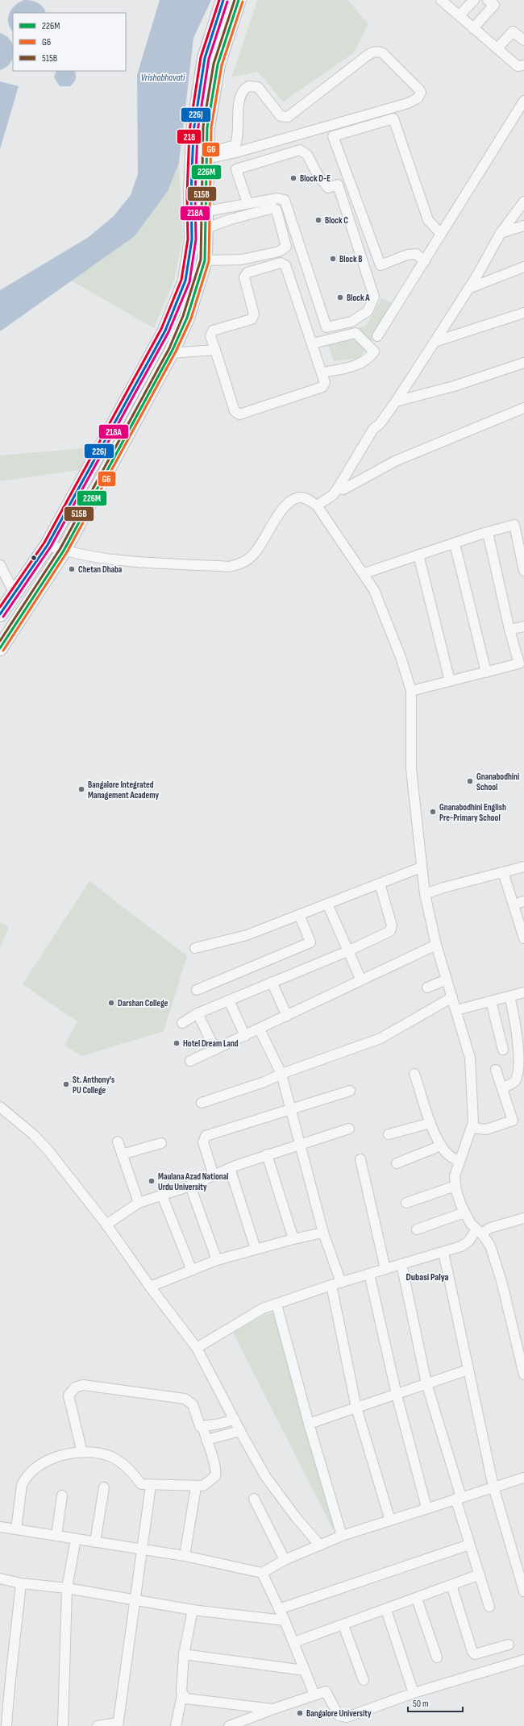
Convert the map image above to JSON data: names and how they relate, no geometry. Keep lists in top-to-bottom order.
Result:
{
  "districts": ["Dubasi Palya"],
  "water": ["Vrishabhavati"],
  "places": [
    "Block D-E",
    "Block C",
    "Block B",
    "Block A",
    "Chetan Dhaba",
    "Gnanabodhini School",
    "Bangalore Integrated Management Academy",
    "Gnanabodhini English Pre-Primary School",
    "Darshan College",
    "Hotel Dream Land",
    "St. Anthony's PU College",
    "Maulana Azad National Urdu University",
    "Bangalore University"
  ],
  "lines": [
    "transit line 226M",
    "transit line 515B",
    "transit line 226J",
    "transit line 218",
    "transit line G6",
    "transit line 218A"
  ],
  "legend": ["226M", "G6", "515B"],
  "scale_bar": "50 m"
}
